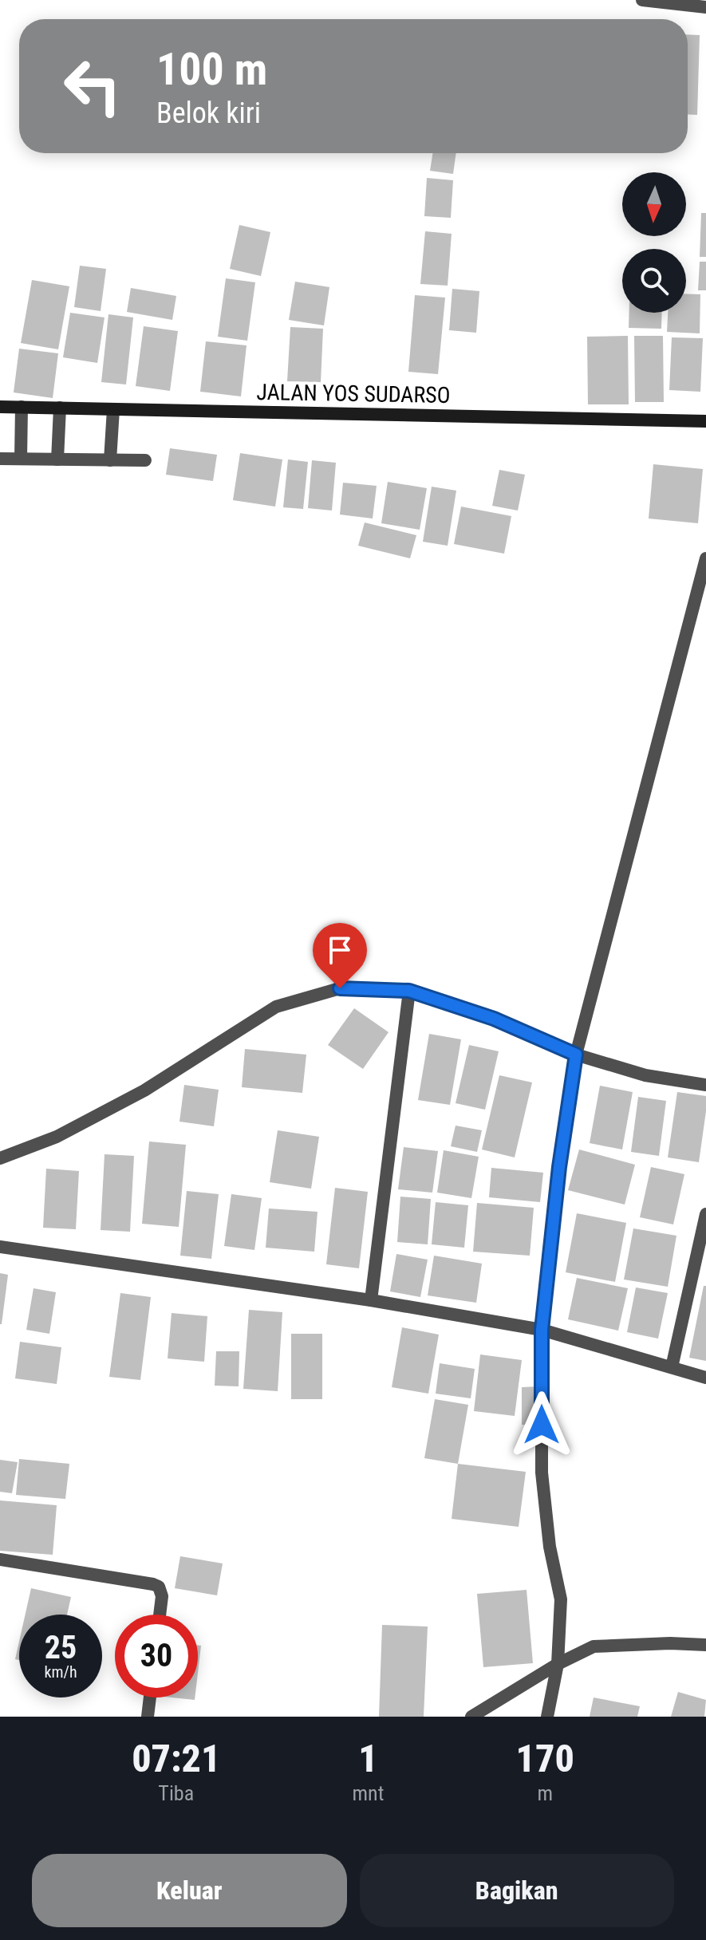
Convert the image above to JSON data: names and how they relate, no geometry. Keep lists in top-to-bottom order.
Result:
{
  "streets": {
    "main road": ["JALAN YOS SUDARSO"]
  },
  "north": "bottom",
  "page": {
    "turn": ["100 m", "Belok kiri"],
    "speed": "25 km/h",
    "limit": "30",
    "eta": [
      "07:21",
      "Tiba",
      "1",
      "mnt",
      "170",
      "m"
    ],
    "buttons": ["Keluar", "Bagikan"]
  }
}
